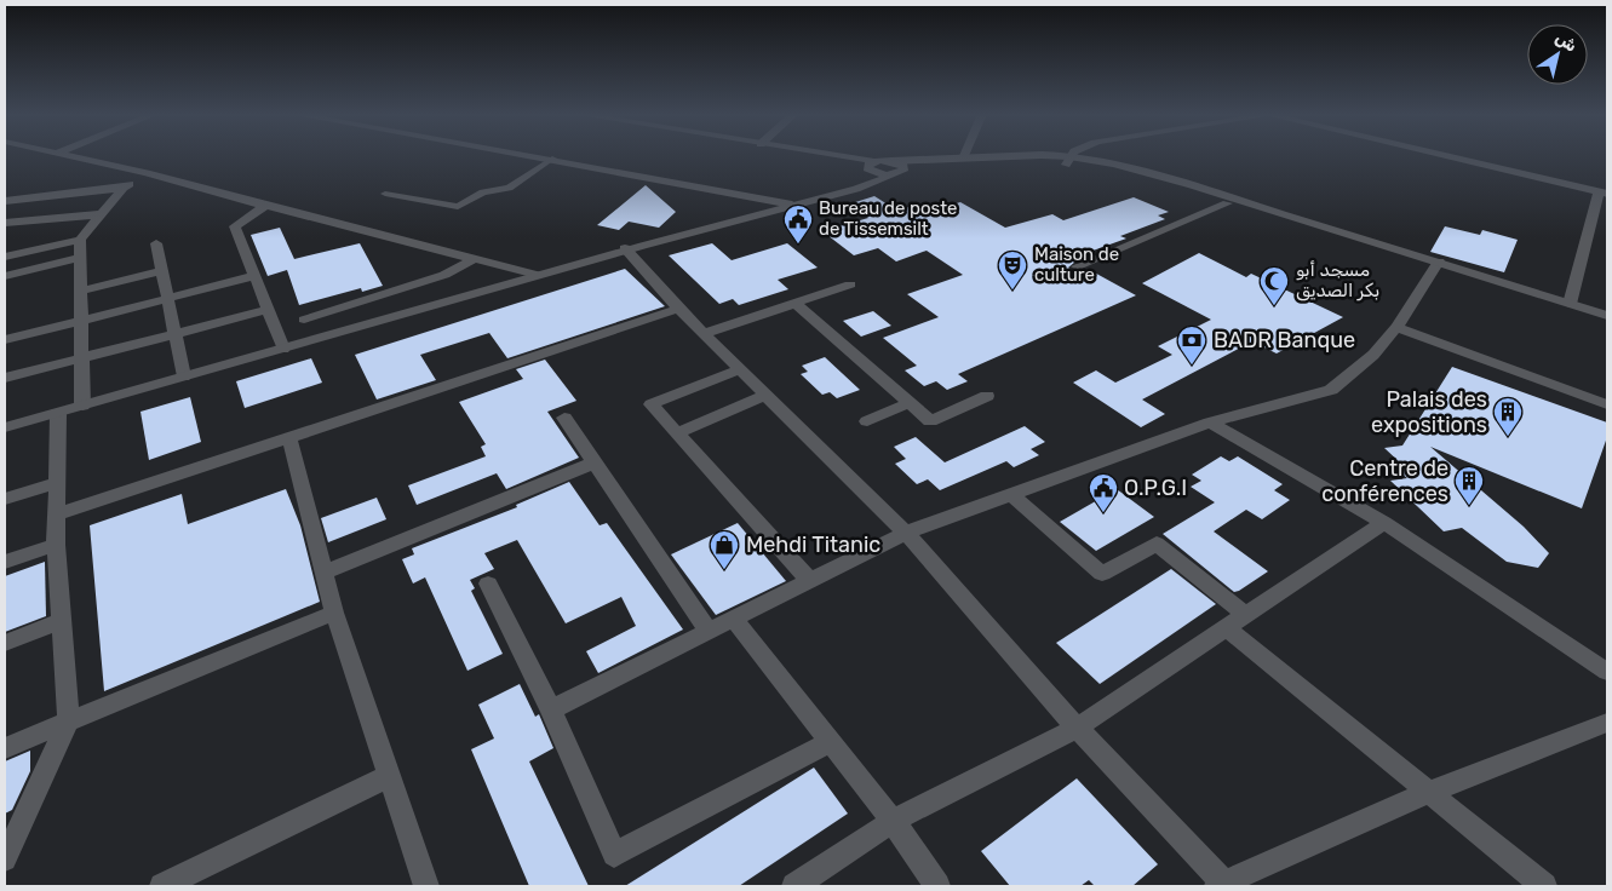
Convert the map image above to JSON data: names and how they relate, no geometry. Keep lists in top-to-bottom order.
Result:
{
  "places": {
    "public building": ["Bureau de poste de Tissemsilt", "O.P.G.I"],
    "theatre": ["Maison de culture"],
    "mosque": ["مسجد أبو بكر الصديق"],
    "bank": ["BADR Banque"],
    "building": ["Palais des expositions", "Centre de conférences"],
    "shop": ["Mehdi Titanic"]
  },
  "north": "top right"
}
